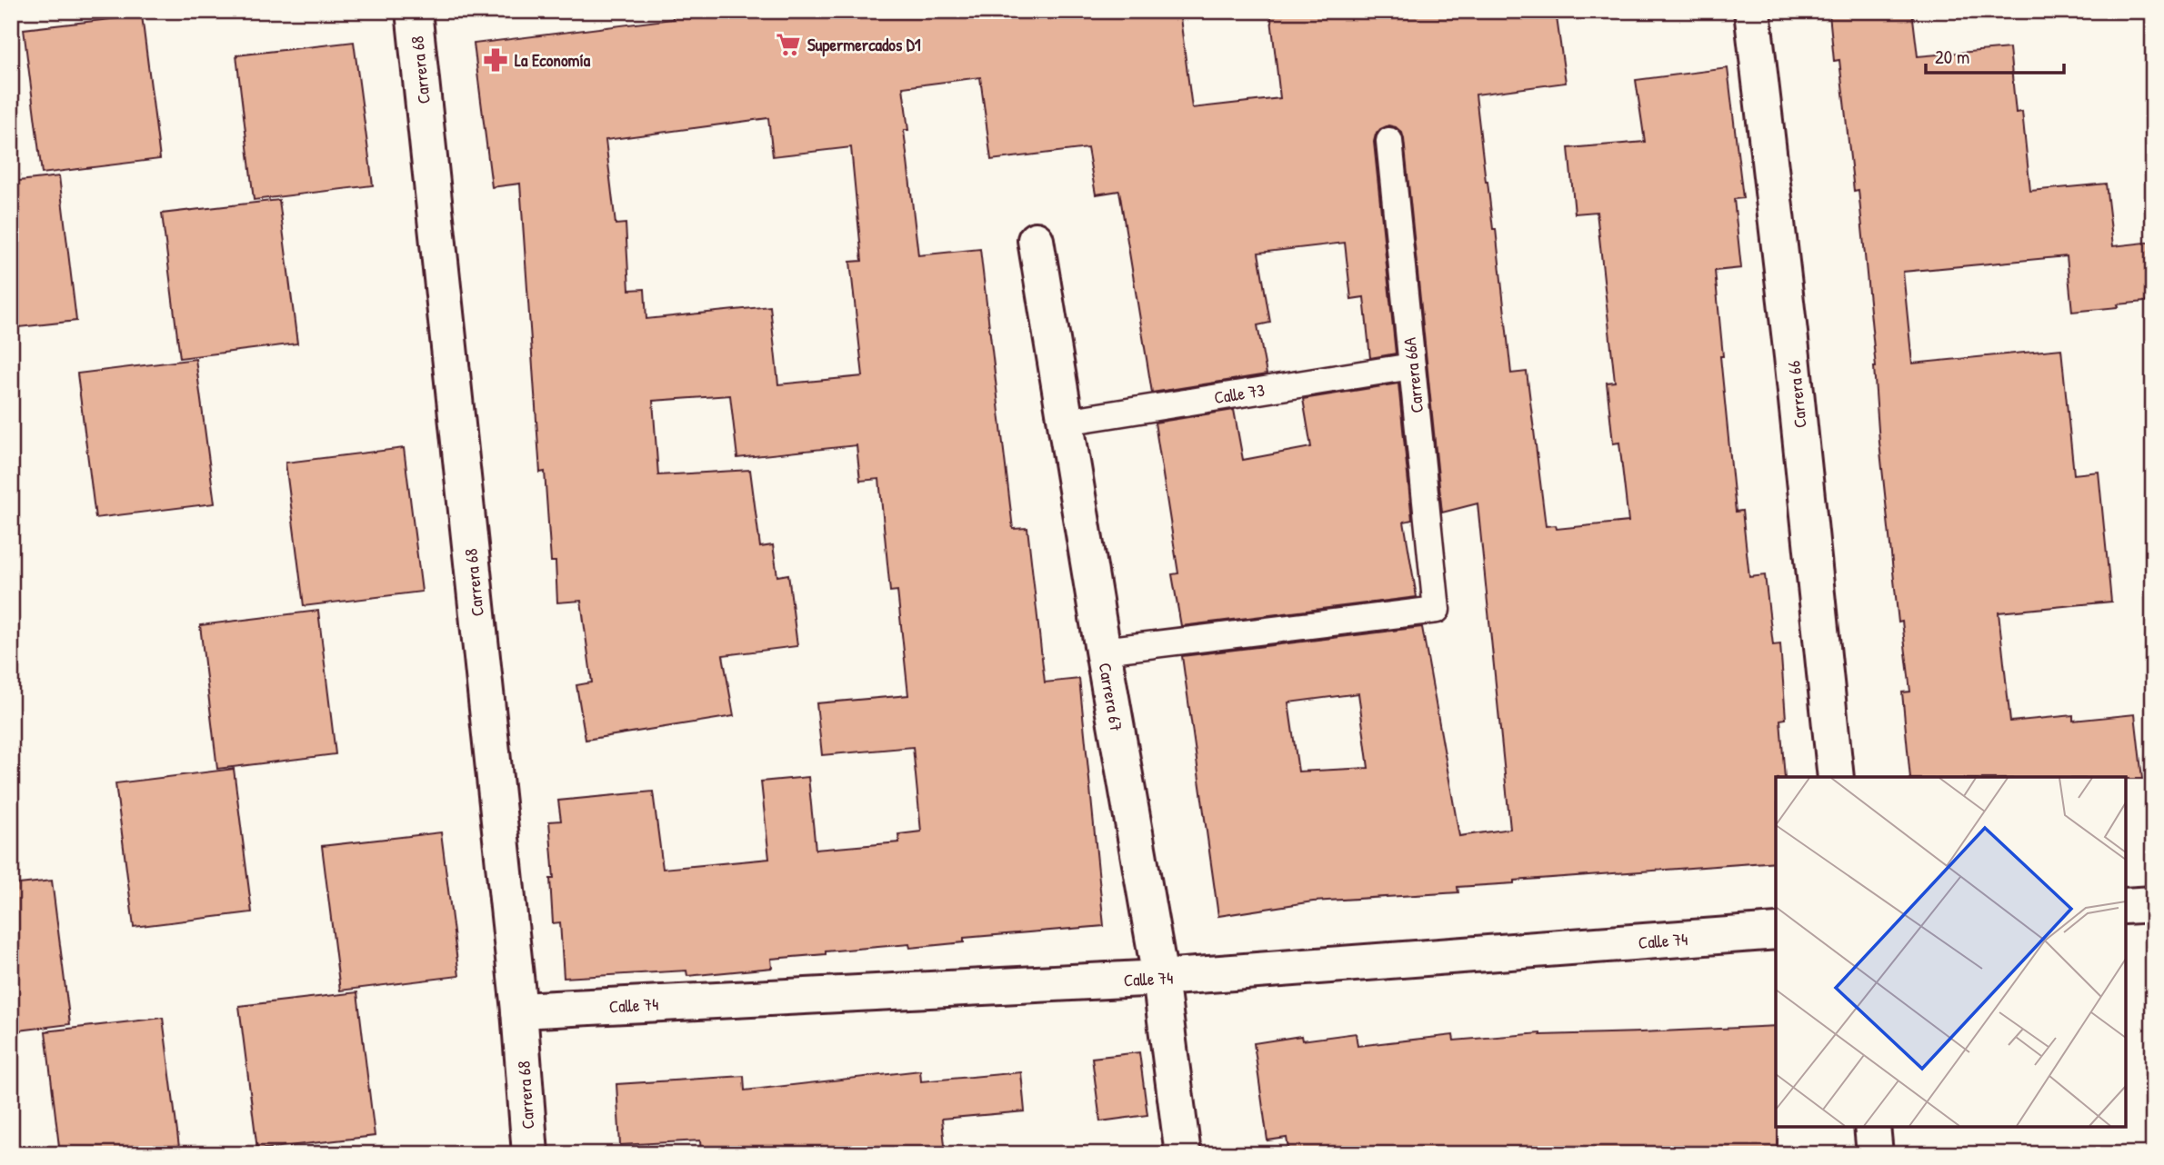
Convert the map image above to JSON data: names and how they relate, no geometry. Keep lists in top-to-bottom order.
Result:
{
  "streets": {
    "street": [
      "Carrera 68",
      "Carrera 66",
      "Carrera 67",
      "Calle 74"
    ],
    "lane": ["Carrera 66A", "Calle 73"]
  },
  "crossings": [
    ["Carrera 68", "Calle 74"],
    ["Carrera 66A", "Calle 73"],
    ["Carrera 66A", "Carrera 67"],
    ["Calle 73", "Carrera 67"],
    ["Carrera 67", "Calle 74"]
  ],
  "places": {
    "supermarket": ["Supermercados D1"],
    "pharmacy": ["La Economía"]
  },
  "scale_bar": "20 m"
}
